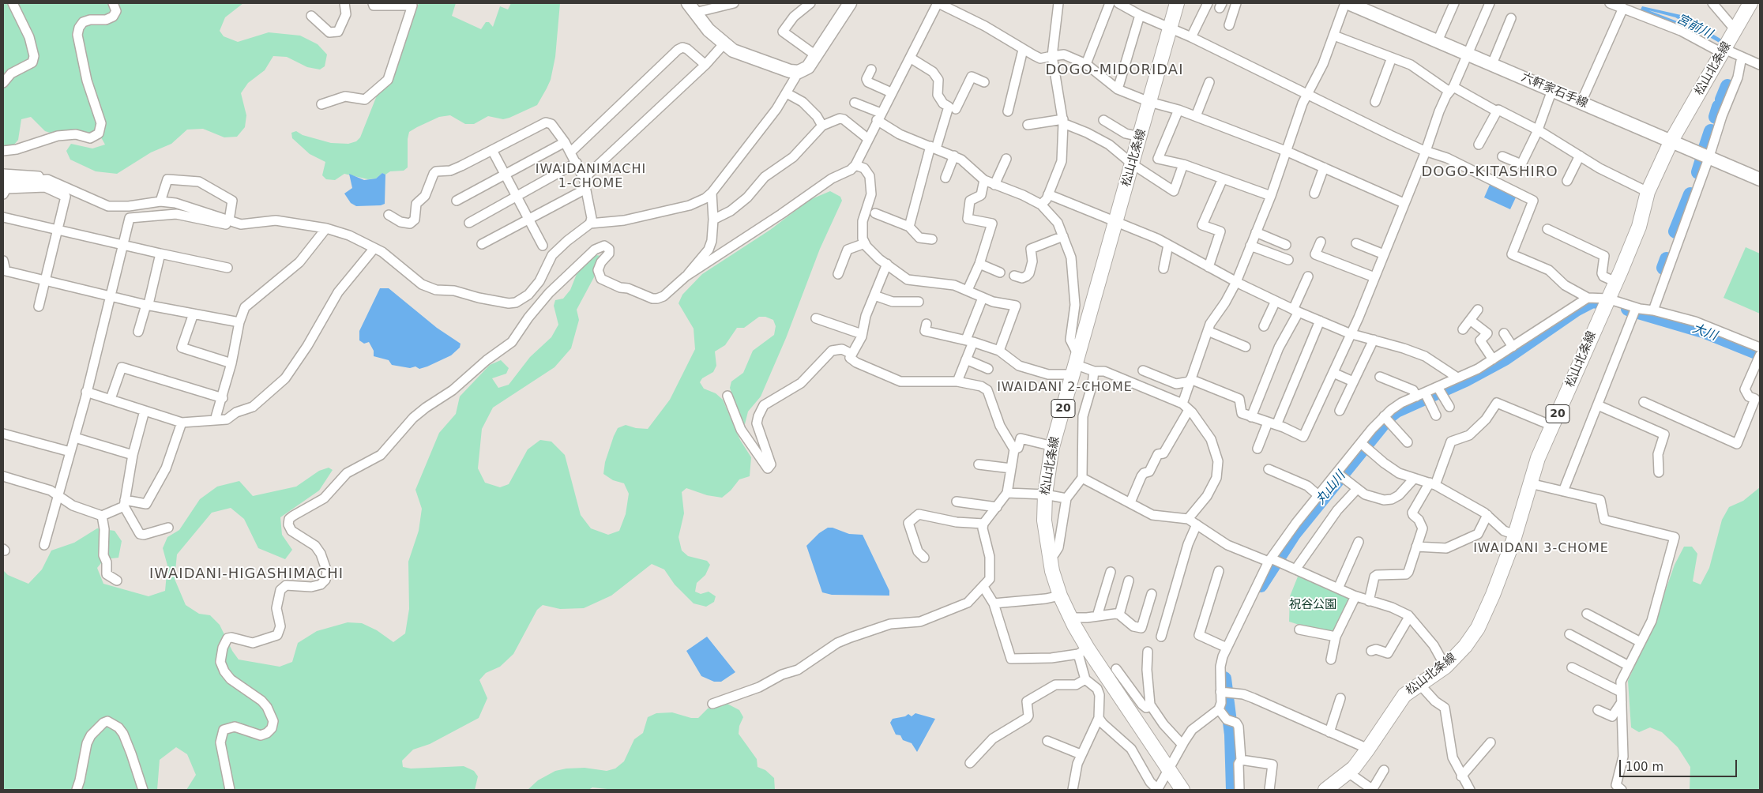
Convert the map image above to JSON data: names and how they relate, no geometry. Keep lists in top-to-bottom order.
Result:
{
  "streets": {
    "main road": ["松山北条線", "六軒家石手線", "20"]
  },
  "crossings": [
    ["松山北条線", "六軒家石手線"]
  ],
  "districts": [
    "DOGO-MIDORIDAI",
    "IWAIDANIMACHI 1-CHOME",
    "DOGO-KITASHIRO",
    "IWAIDANI 2-CHOME",
    "IWAIDANI 3-CHOME",
    "IWAIDANI-HIGASHIMACHI"
  ],
  "water": ["宮前川", "大川", "丸山川"],
  "parks": ["祝谷公園"],
  "scale_bar": "100 m"
}
